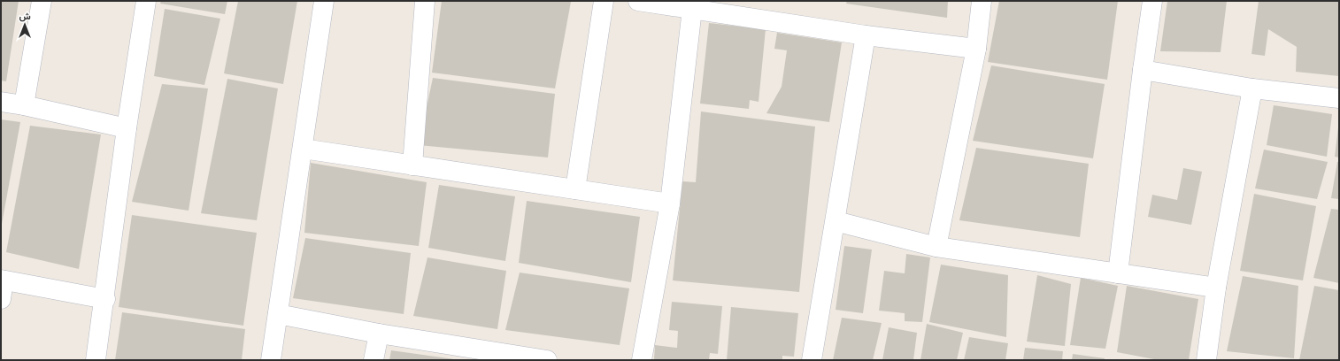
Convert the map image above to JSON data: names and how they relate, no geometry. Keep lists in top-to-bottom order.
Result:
{
  "north": "top"
}
